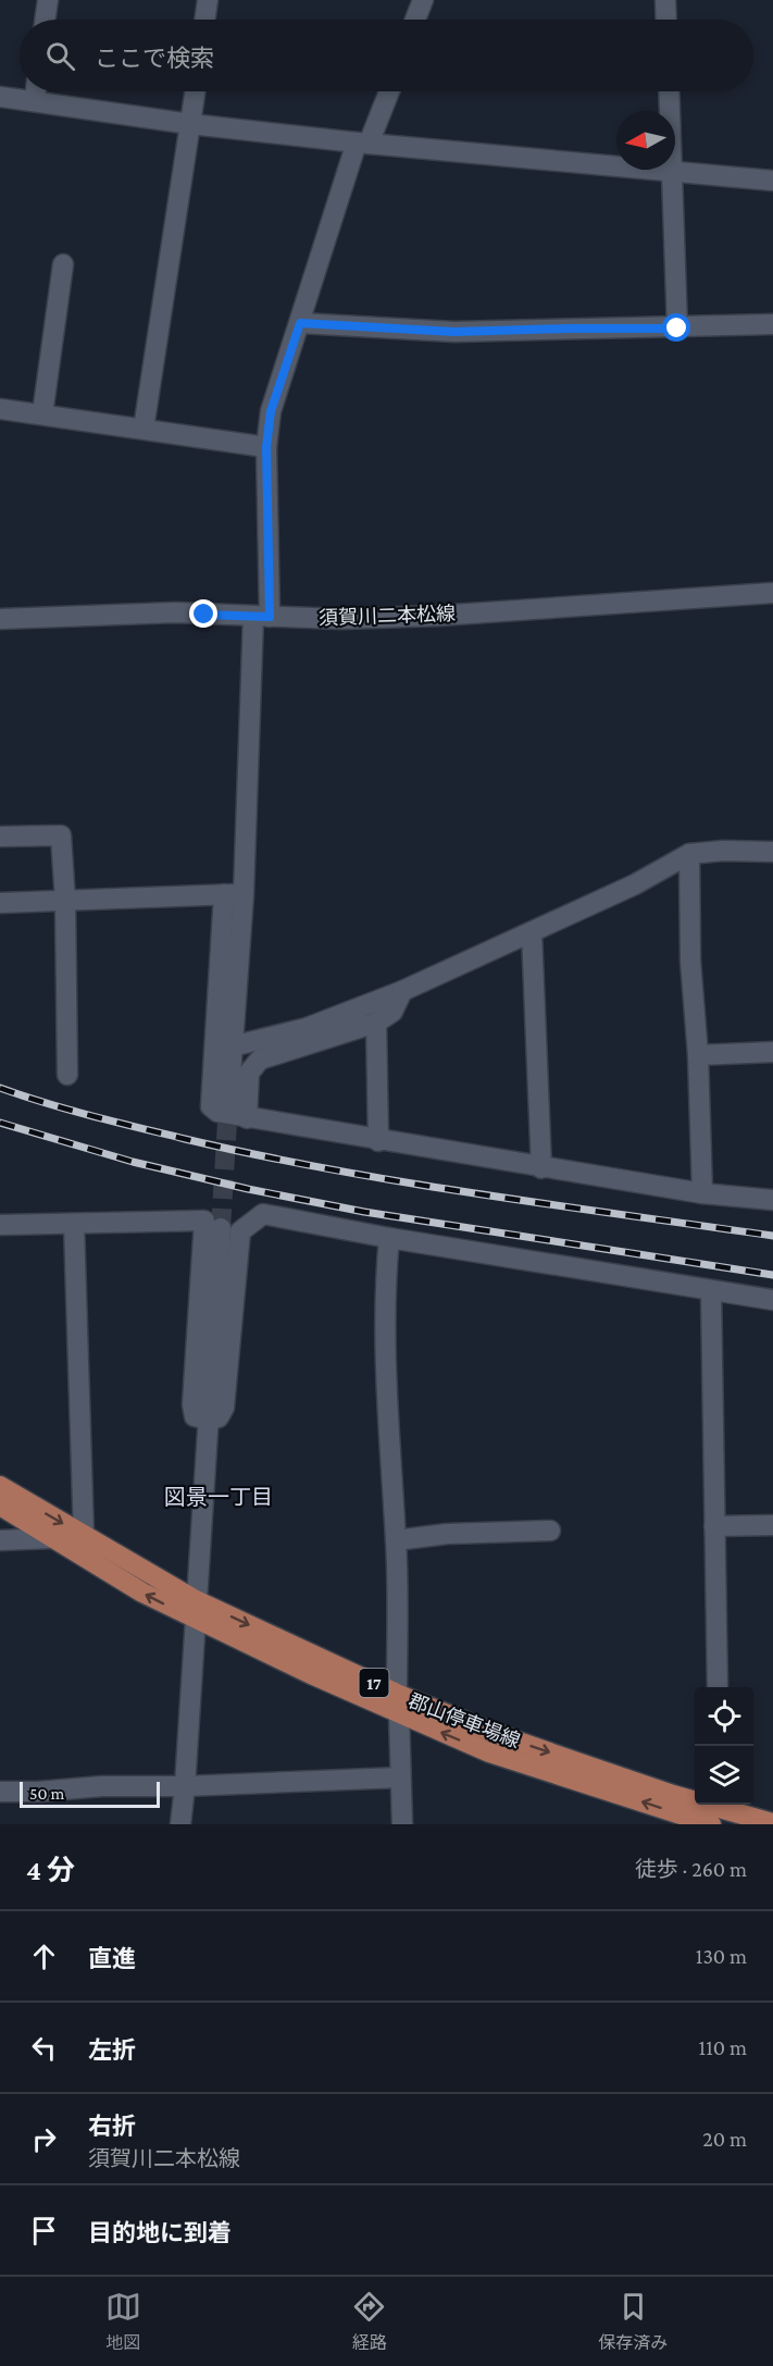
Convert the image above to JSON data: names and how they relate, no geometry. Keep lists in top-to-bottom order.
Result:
{
  "streets": {
    "main road": ["17", "郡山停車場線"],
    "street": ["須賀川二本松線"]
  },
  "districts": ["図景一丁目"],
  "scale_bar": "50 m",
  "north": "left",
  "page": {
    "search": "ここで検索",
    "scale": "50 m",
    "heading": ["4 分", "徒歩 · 260 m"],
    "list": [
      ["直進", "130 m"],
      ["左折", "110 m"],
      ["右折", "須賀川二本松線", "20 m"],
      "目的地に到着"
    ],
    "nav": ["地図", "経路", "保存済み"]
  }
}
